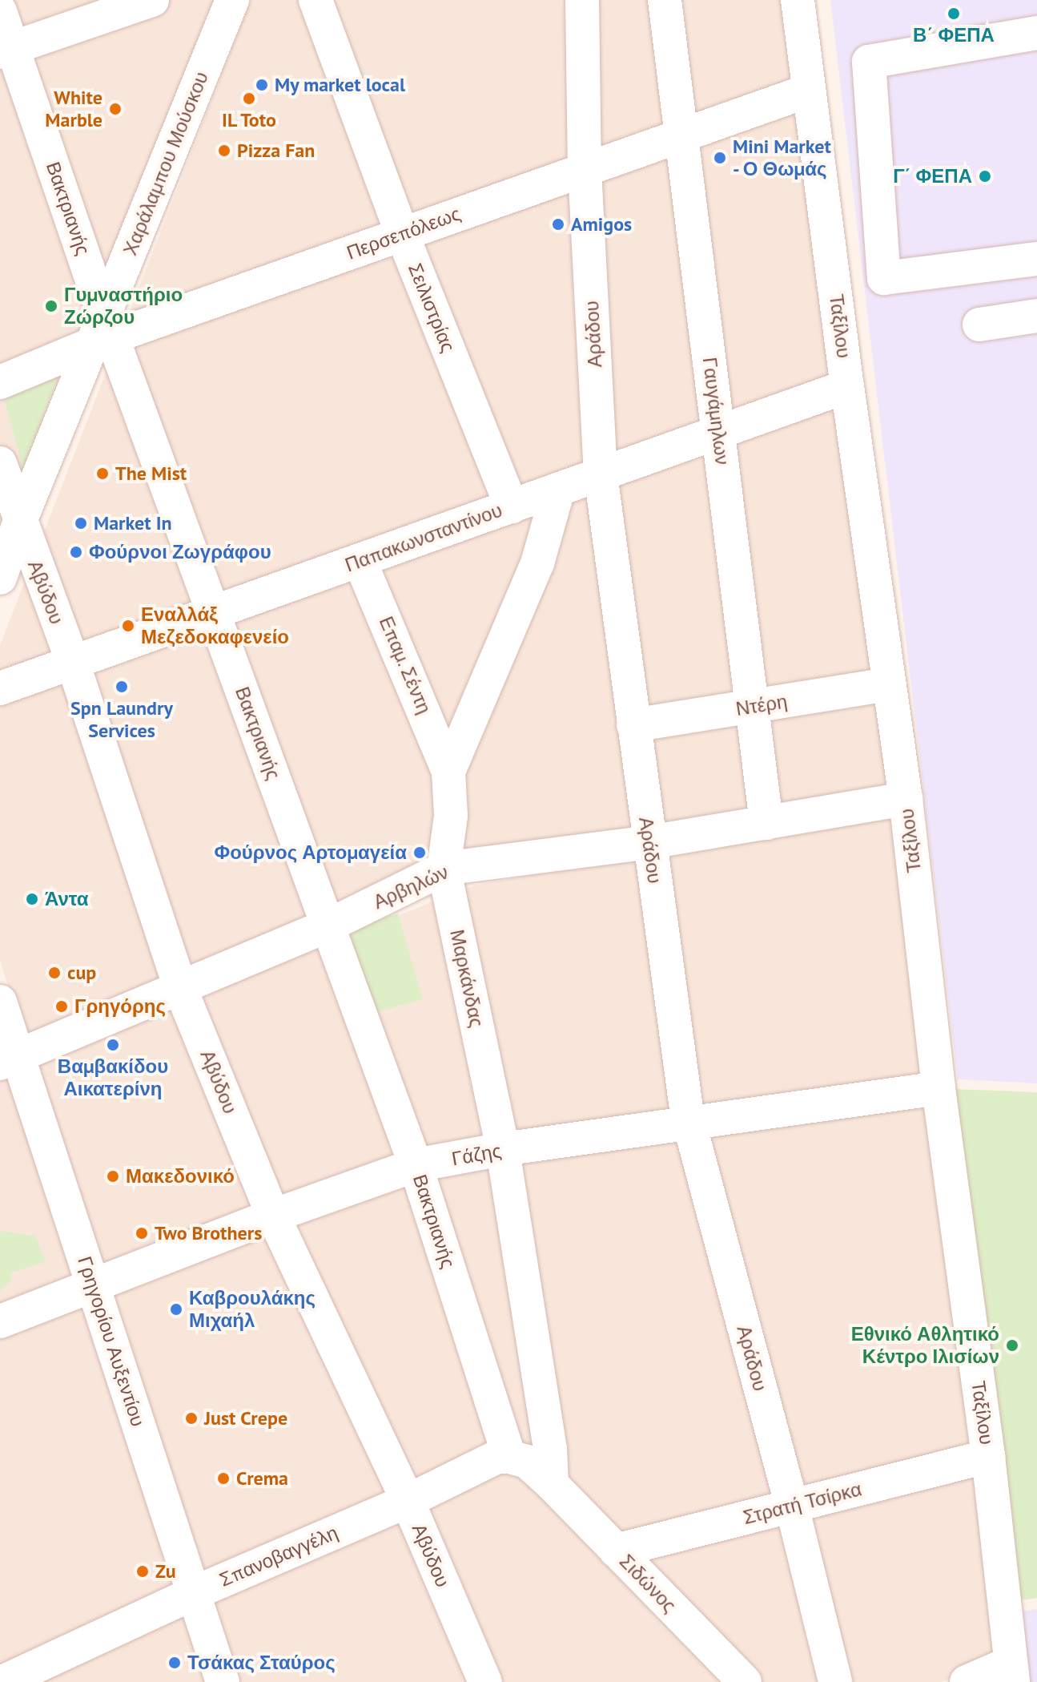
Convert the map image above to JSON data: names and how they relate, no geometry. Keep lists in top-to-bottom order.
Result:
{
  "streets": {
    "street": [
      "Χαράλαμπου Μούσκου",
      "Βακτριανής",
      "Περσεπόλεως",
      "Σειλιστρίας",
      "Ταξίλου",
      "Αράδου",
      "Γαυγάμηλων",
      "Παπακωνσταντίνου",
      "Αβύδου",
      "Επαμ. Σέντη",
      "Ντέρη",
      "Αρβηλών",
      "Μαρκάνδας",
      "Γάζης",
      "Γρηγορίου Αυξεντίου",
      "Στρατή Τσίρκα",
      "Σπανοβαγγέλη",
      "Σιδώνος"
    ]
  },
  "crossings": [
    ["Χαράλαμπου Μούσκου", "Βακτριανής"],
    ["Χαράλαμπου Μούσκου", "Περσεπόλεως"],
    ["Χαράλαμπου Μούσκου", "Αβύδου"],
    ["Βακτριανής", "Περσεπόλεως"],
    ["Βακτριανής", "Παπακωνσταντίνου"],
    ["Βακτριανής", "Αρβηλών"],
    ["Βακτριανής", "Γάζης"],
    ["Βακτριανής", "Σπανοβαγγέλη"],
    ["Περσεπόλεως", "Σειλιστρίας"],
    ["Περσεπόλεως", "Ταξίλου"],
    ["Περσεπόλεως", "Αράδου"],
    ["Περσεπόλεως", "Γαυγάμηλων"],
    ["Σειλιστρίας", "Παπακωνσταντίνου"],
    ["Ταξίλου", "Παπακωνσταντίνου"],
    ["Ταξίλου", "Ντέρη"],
    ["Ταξίλου", "Αρβηλών"],
    ["Ταξίλου", "Γάζης"],
    ["Ταξίλου", "Στρατή Τσίρκα"],
    ["Αράδου", "Παπακωνσταντίνου"],
    ["Αράδου", "Ντέρη"],
    ["Αράδου", "Αρβηλών"],
    ["Αράδου", "Γάζης"],
    ["Αράδου", "Στρατή Τσίρκα"],
    ["Γαυγάμηλων", "Παπακωνσταντίνου"],
    ["Γαυγάμηλων", "Ντέρη"],
    ["Γαυγάμηλων", "Αρβηλών"],
    ["Παπακωνσταντίνου", "Αβύδου"],
    ["Παπακωνσταντίνου", "Επαμ. Σέντη"],
    ["Παπακωνσταντίνου", "Μαρκάνδας"],
    ["Αβύδου", "Αρβηλών"],
    ["Αβύδου", "Γάζης"],
    ["Αβύδου", "Σπανοβαγγέλη"],
    ["Επαμ. Σέντη", "Μαρκάνδας"],
    ["Αρβηλών", "Μαρκάνδας"],
    ["Αρβηλών", "Γρηγορίου Αυξεντίου"],
    ["Μαρκάνδας", "Γάζης"],
    ["Μαρκάνδας", "Σιδώνος"],
    ["Γάζης", "Γρηγορίου Αυξεντίου"],
    ["Γρηγορίου Αυξεντίου", "Σπανοβαγγέλη"],
    ["Στρατή Τσίρκα", "Σιδώνος"]
  ],
  "places": [
    "Β΄ ΦΕΠΑ",
    "My market local",
    "IL Toto",
    "White Marble",
    "Pizza Fan",
    "Mini Market - Ο Θωμάς",
    "Γ΄ ΦΕΠΑ",
    "Amigos",
    "Γυμναστήριο Ζώρζου",
    "The Mist",
    "Market In",
    "Φούρνοι Ζωγράφου",
    "Εναλλάξ Μεζεδοκαφενείο",
    "Spn Laundry Services",
    "Φούρνος Αρτομαγεία",
    "Άντα",
    "cup",
    "Γρηγόρης",
    "Βαμβακίδου Αικατερίνη",
    "Μακεδονικό",
    "Two Brothers",
    "Καβρουλάκης Μιχαήλ",
    "Εθνικό Αθλητικό Κέντρο Ιλισίων",
    "Just Crepe",
    "Crema",
    "Zu",
    "Τσάκας Σταύρος"
  ]
}
